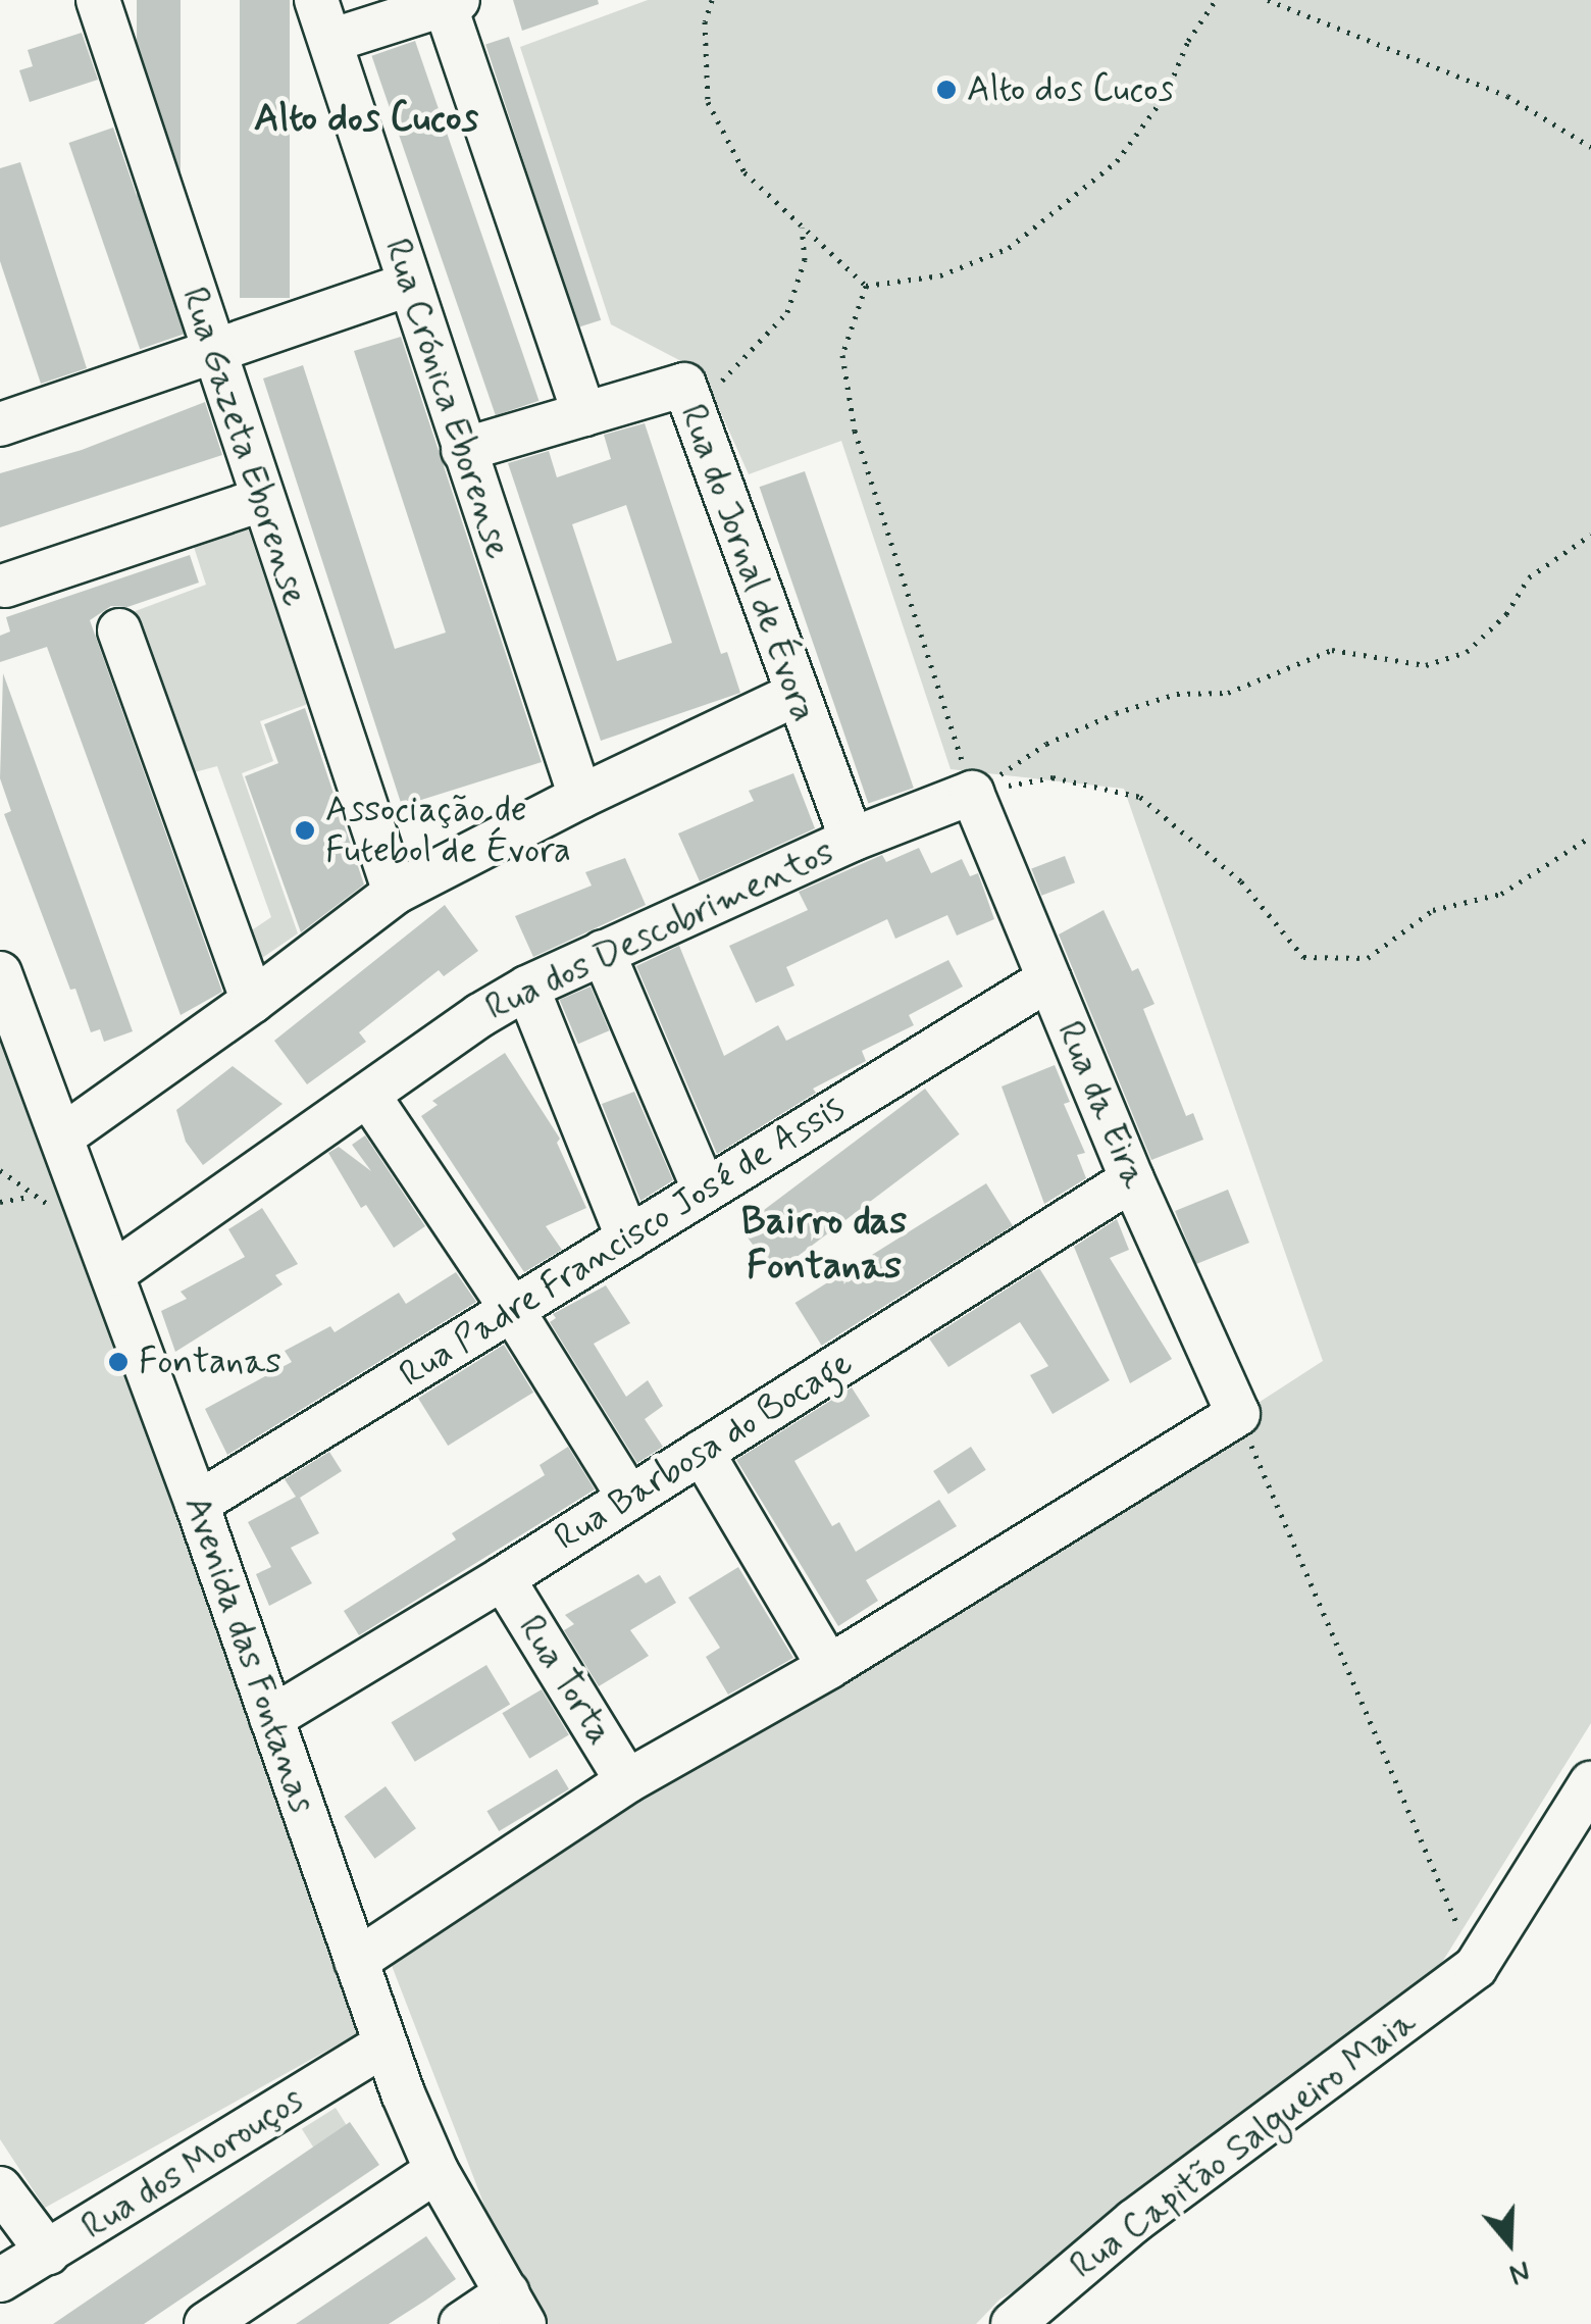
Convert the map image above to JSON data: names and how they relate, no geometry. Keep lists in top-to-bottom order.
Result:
{
  "streets": {
    "street": [
      "Rua Crónica Eborense",
      "Rua Gazeta Eborense",
      "Rua do Jornal de Évora",
      "Rua dos Descobrimentos",
      "Rua da Eira",
      "Rua Padre Francisco José de Assis",
      "Rua Barbosa do Bocage",
      "Avenida das Fontanas",
      "Rua Torta",
      "Rua Capitão Salgueiro Maia",
      "Rua dos Morouços"
    ]
  },
  "crossings": [
    ["Rua Crónica Eborense", "Rua do Jornal de Évora"],
    ["Rua do Jornal de Évora", "Rua dos Descobrimentos"],
    ["Rua dos Descobrimentos", "Rua da Eira"],
    ["Rua dos Descobrimentos", "Avenida das Fontanas"],
    ["Rua da Eira", "Rua Padre Francisco José de Assis"],
    ["Rua da Eira", "Rua Barbosa do Bocage"],
    ["Rua Padre Francisco José de Assis", "Avenida das Fontanas"],
    ["Rua Barbosa do Bocage", "Avenida das Fontanas"],
    ["Rua Barbosa do Bocage", "Rua Torta"],
    ["Avenida das Fontanas", "Rua dos Morouços"]
  ],
  "districts": ["Alto dos Cucos", "Bairro das Fontanas"],
  "places": ["Alto dos Cucos", "Associação de Futebol de Évora", "Fontanas"],
  "north": "bottom"
}
